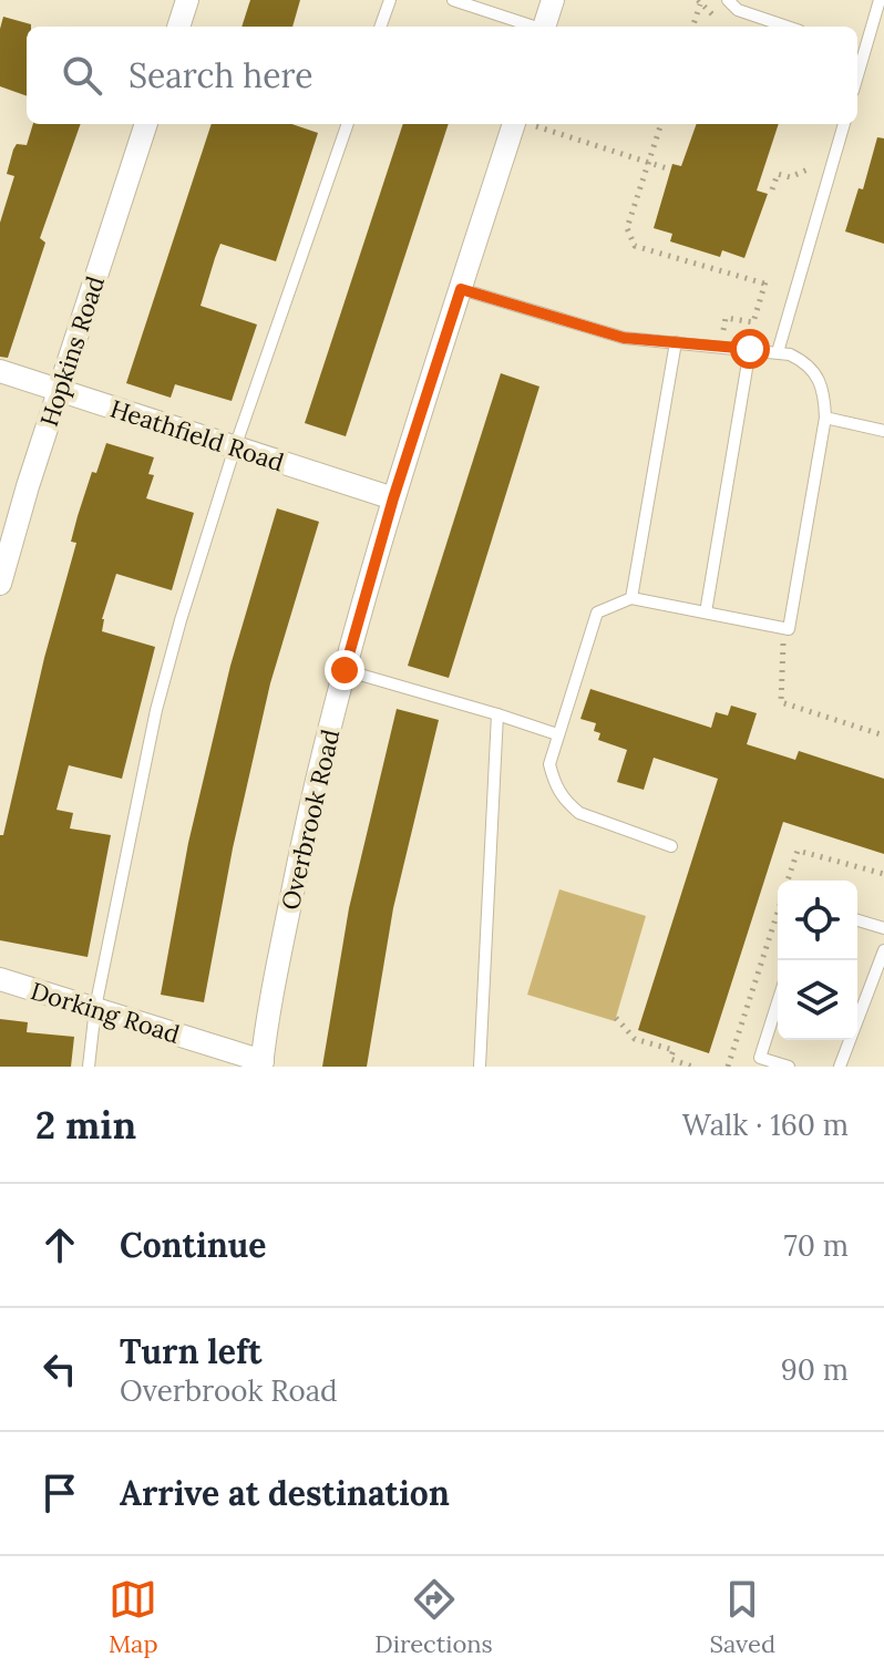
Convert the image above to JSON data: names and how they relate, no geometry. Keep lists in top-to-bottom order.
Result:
{
  "streets": {
    "street": [
      "Hopkins Road",
      "Heathfield Road",
      "Overbrook Road",
      "Dorking Road"
    ]
  },
  "crossings": [
    ["Hopkins Road", "Heathfield Road"],
    ["Heathfield Road", "Overbrook Road"],
    ["Overbrook Road", "Dorking Road"]
  ],
  "page": {
    "search": "Search here",
    "heading": ["2 min", "Walk · 160 m"],
    "list": [
      ["Continue", "70 m"],
      ["Turn left", "Overbrook Road", "90 m"],
      "Arrive at destination"
    ],
    "nav": ["Map", "Directions", "Saved"]
  }
}
